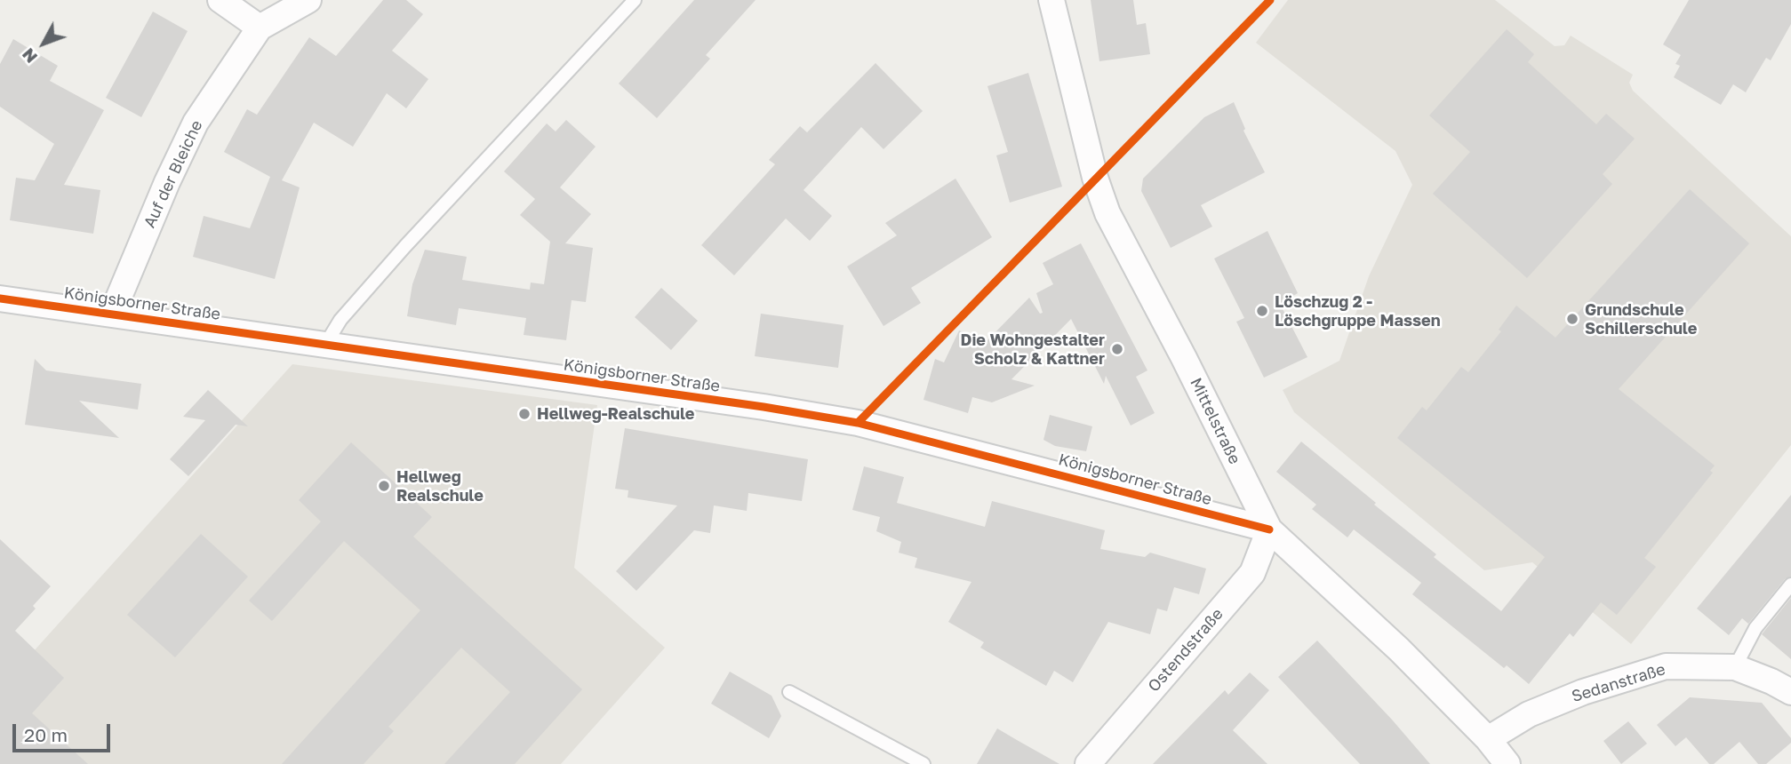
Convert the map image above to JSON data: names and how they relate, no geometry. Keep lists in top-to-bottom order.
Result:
{
  "streets": {
    "street": [
      "Auf der Bleiche",
      "Königsborner Straße",
      "Mittelstraße",
      "Ostendstraße",
      "Sedanstraße"
    ]
  },
  "crossings": [
    ["Auf der Bleiche", "Königsborner Straße"],
    ["Königsborner Straße", "Mittelstraße"],
    ["Königsborner Straße", "Ostendstraße"],
    ["Mittelstraße", "Ostendstraße"],
    ["Mittelstraße", "Sedanstraße"]
  ],
  "places": [
    "Löschzug 2 - Löschgruppe Massen",
    "Grundschule Schillerschule",
    "Die Wohngestalter Scholz & Kattner",
    "Hellweg-Realschule",
    "Hellweg Realschule"
  ],
  "scale_bar": "20 m",
  "north": "bottom left"
}
